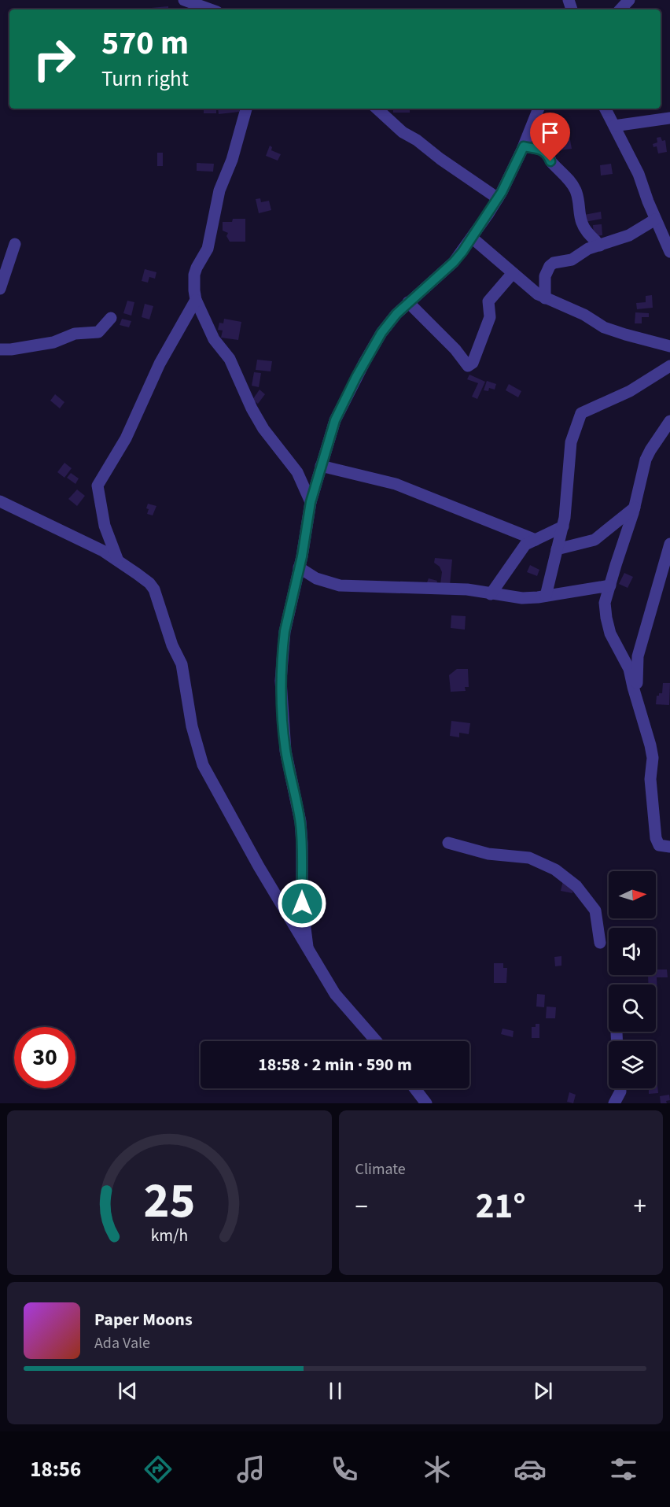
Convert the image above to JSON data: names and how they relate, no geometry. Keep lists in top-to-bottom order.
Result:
{
  "north": "right",
  "page": {
    "turn": ["570 m", "Turn right"],
    "limit": "30",
    "trip": "18:58 · 2 min · 590 m",
    "tile": "Climate",
    "heat": ["−", "21°", "+"],
    "song": ["Paper Moons", "Ada Vale"],
    "tabs": "18:56",
    "gauge": ["25", "km/h"]
  }
}
